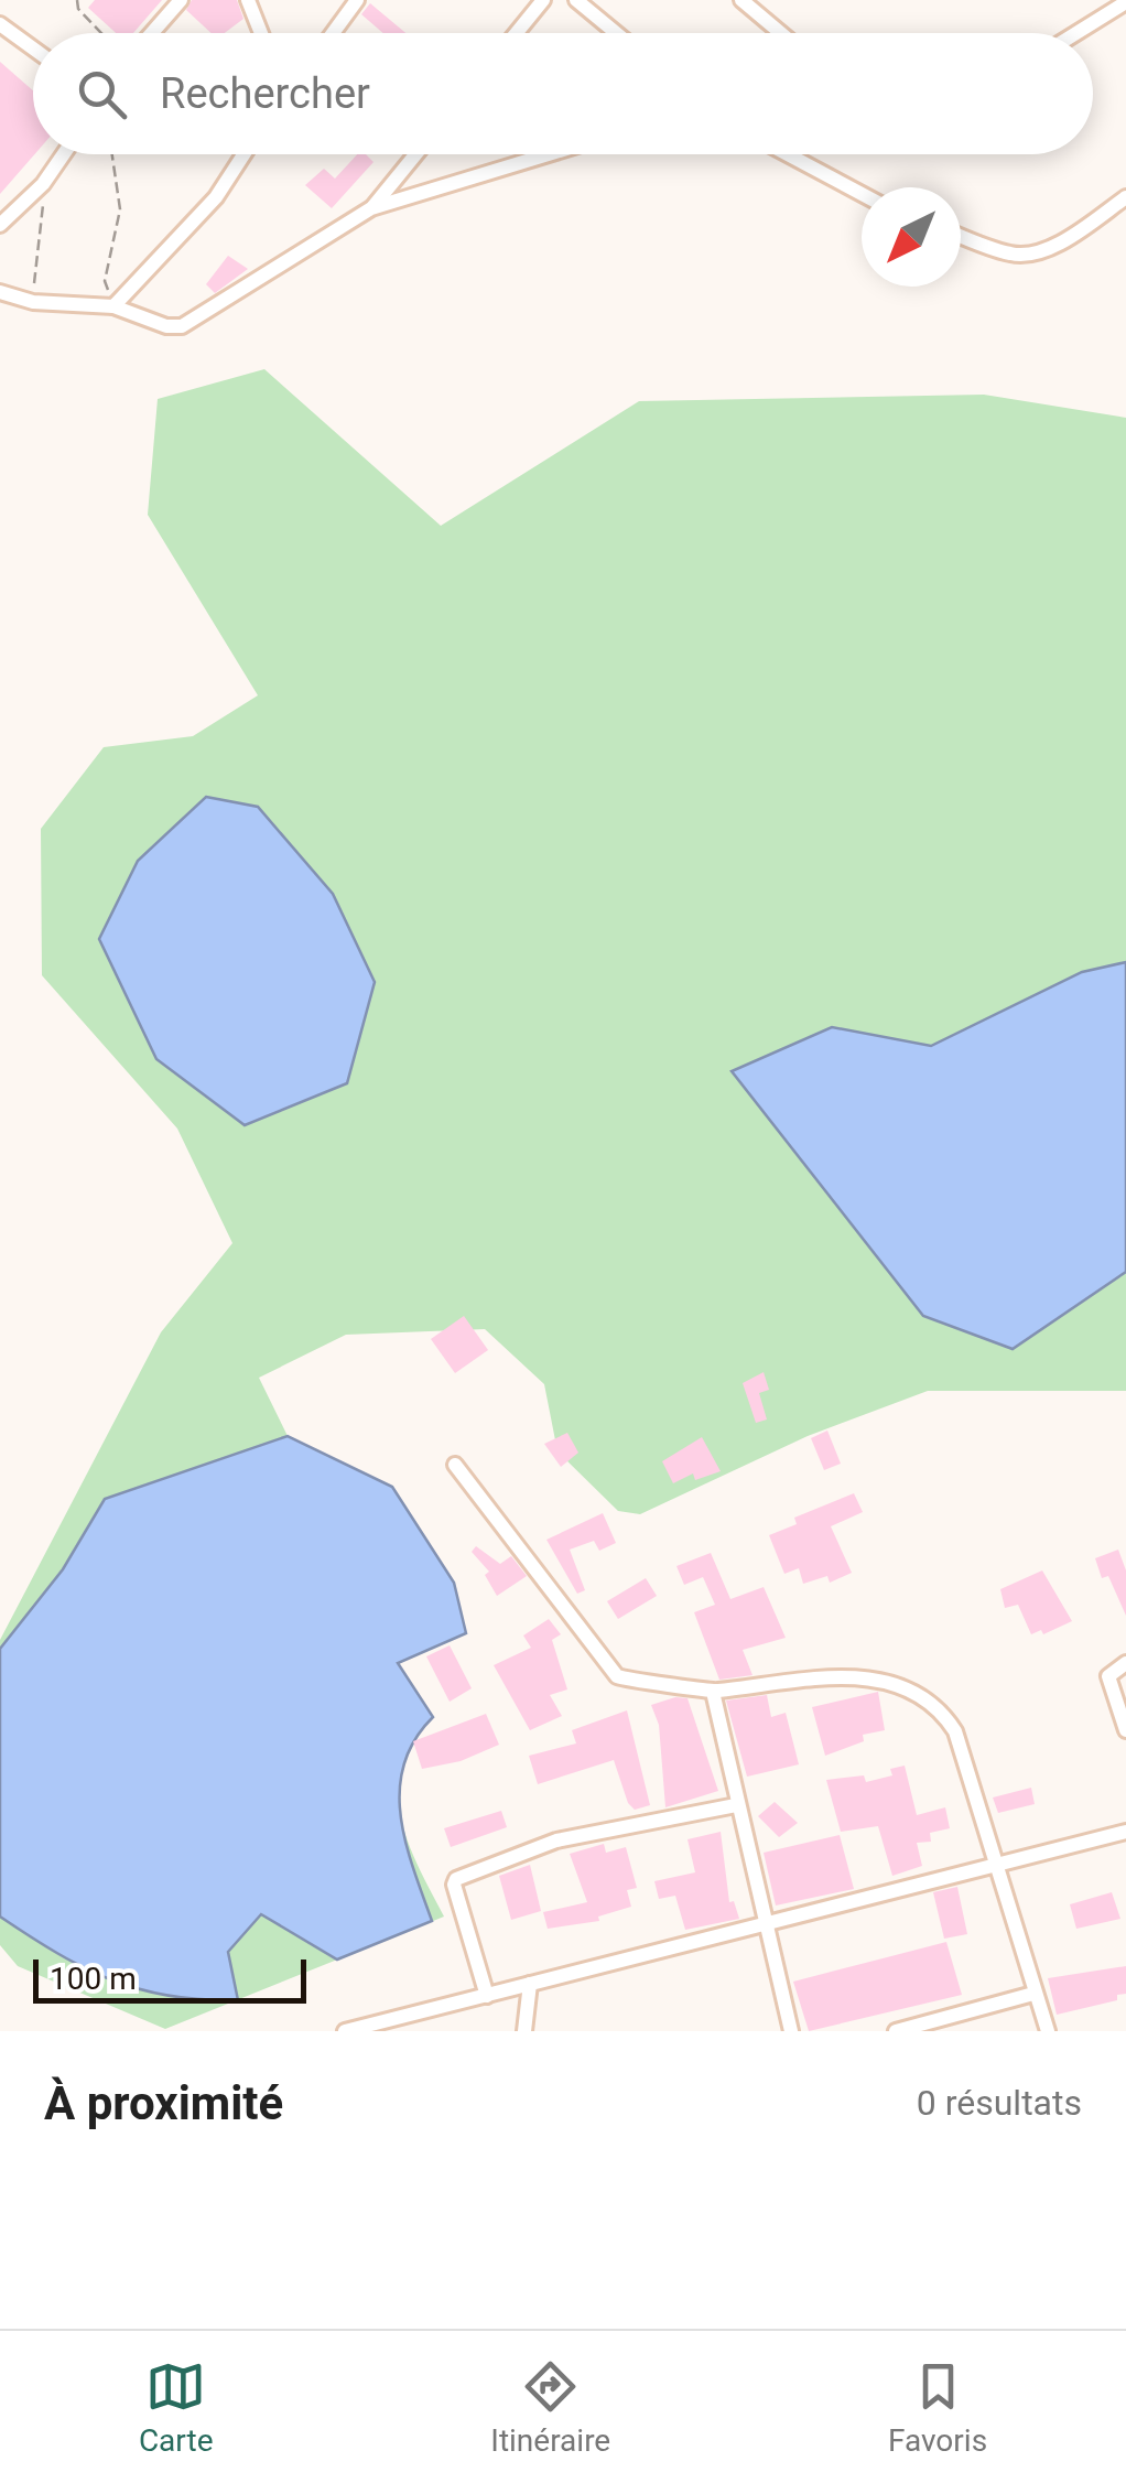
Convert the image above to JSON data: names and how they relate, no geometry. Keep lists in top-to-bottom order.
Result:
{
  "scale_bar": "100 m",
  "north": "bottom left",
  "page": {
    "search": "Rechercher",
    "scale": "100 m",
    "heading": ["À proximité", "0 résultats"],
    "nav": ["Carte", "Itinéraire", "Favoris"]
  }
}
